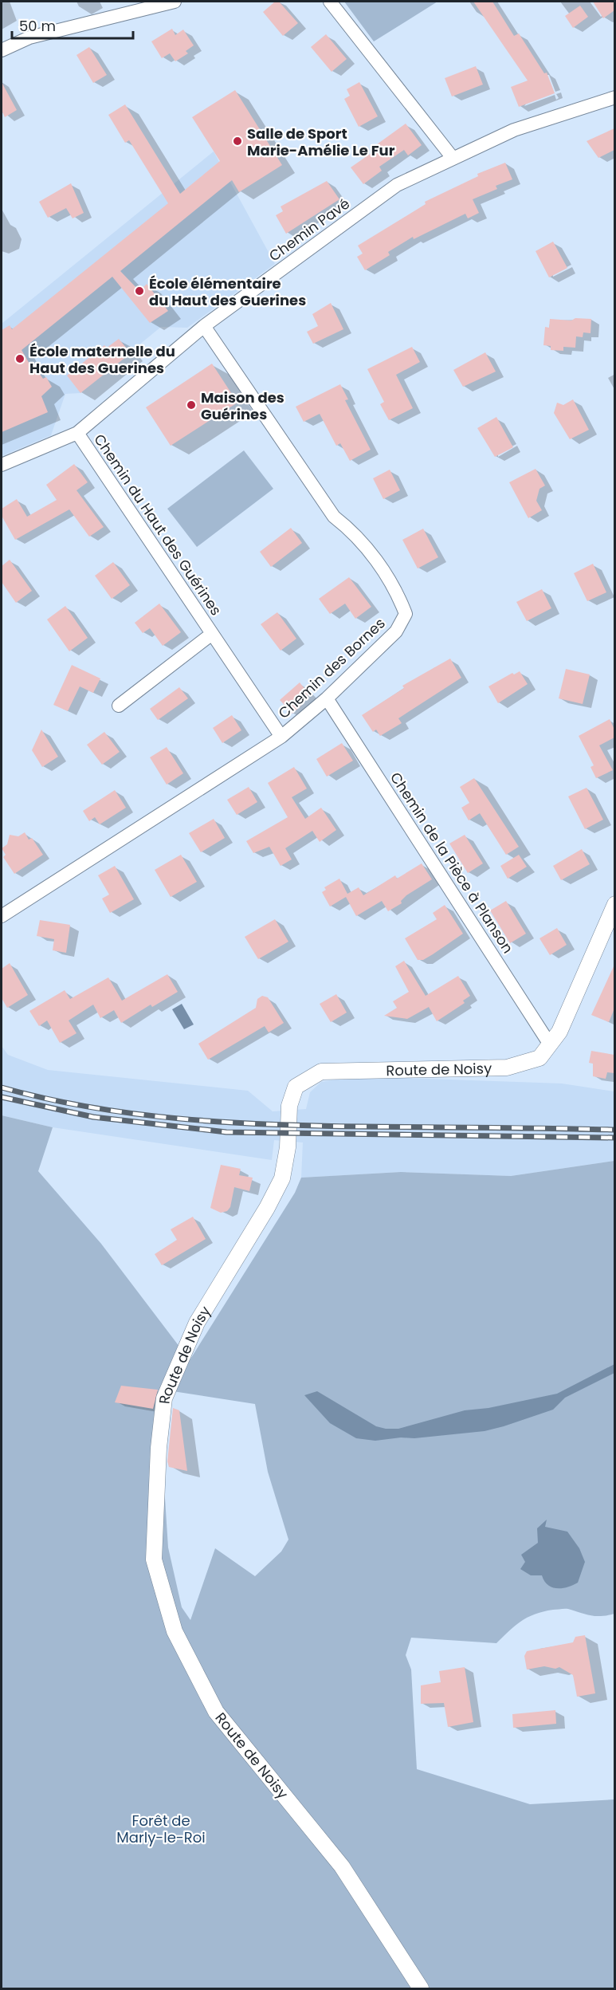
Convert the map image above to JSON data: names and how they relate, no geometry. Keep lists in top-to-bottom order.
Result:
{
  "streets": {
    "street": [
      "Chemin Pavé",
      "Chemin du Haut des Guérines",
      "Chemin des Bornes",
      "Chemin de la Pièce à Planson",
      "Route de Noisy"
    ]
  },
  "crossings": [
    ["Chemin Pavé", "Chemin du Haut des Guérines"],
    ["Chemin Pavé", "Chemin des Bornes"],
    ["Chemin du Haut des Guérines", "Chemin des Bornes"],
    ["Chemin des Bornes", "Chemin de la Pièce à Planson"],
    ["Chemin de la Pièce à Planson", "Route de Noisy"]
  ],
  "parks": ["Forêt de Marly-le-Roi"],
  "places": [
    "Salle de Sport Marie-Amélie Le Fur",
    "École élémentaire du Haut des Guerines",
    "École maternelle du Haut des Guerines",
    "Maison des Guérines"
  ],
  "scale_bar": "50 m"
}
